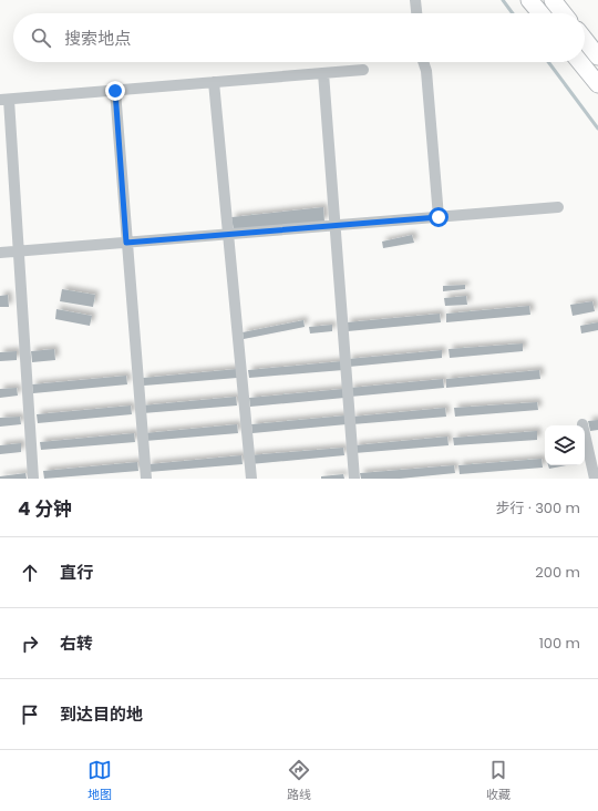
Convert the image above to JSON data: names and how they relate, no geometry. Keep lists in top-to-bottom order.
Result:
{
  "page": {
    "search": "搜索地点",
    "heading": ["4 分钟", "步行 · 300 m"],
    "list": [
      ["直行", "200 m"],
      ["右转", "100 m"],
      "到达目的地"
    ],
    "nav": ["地图", "路线", "收藏"]
  }
}
